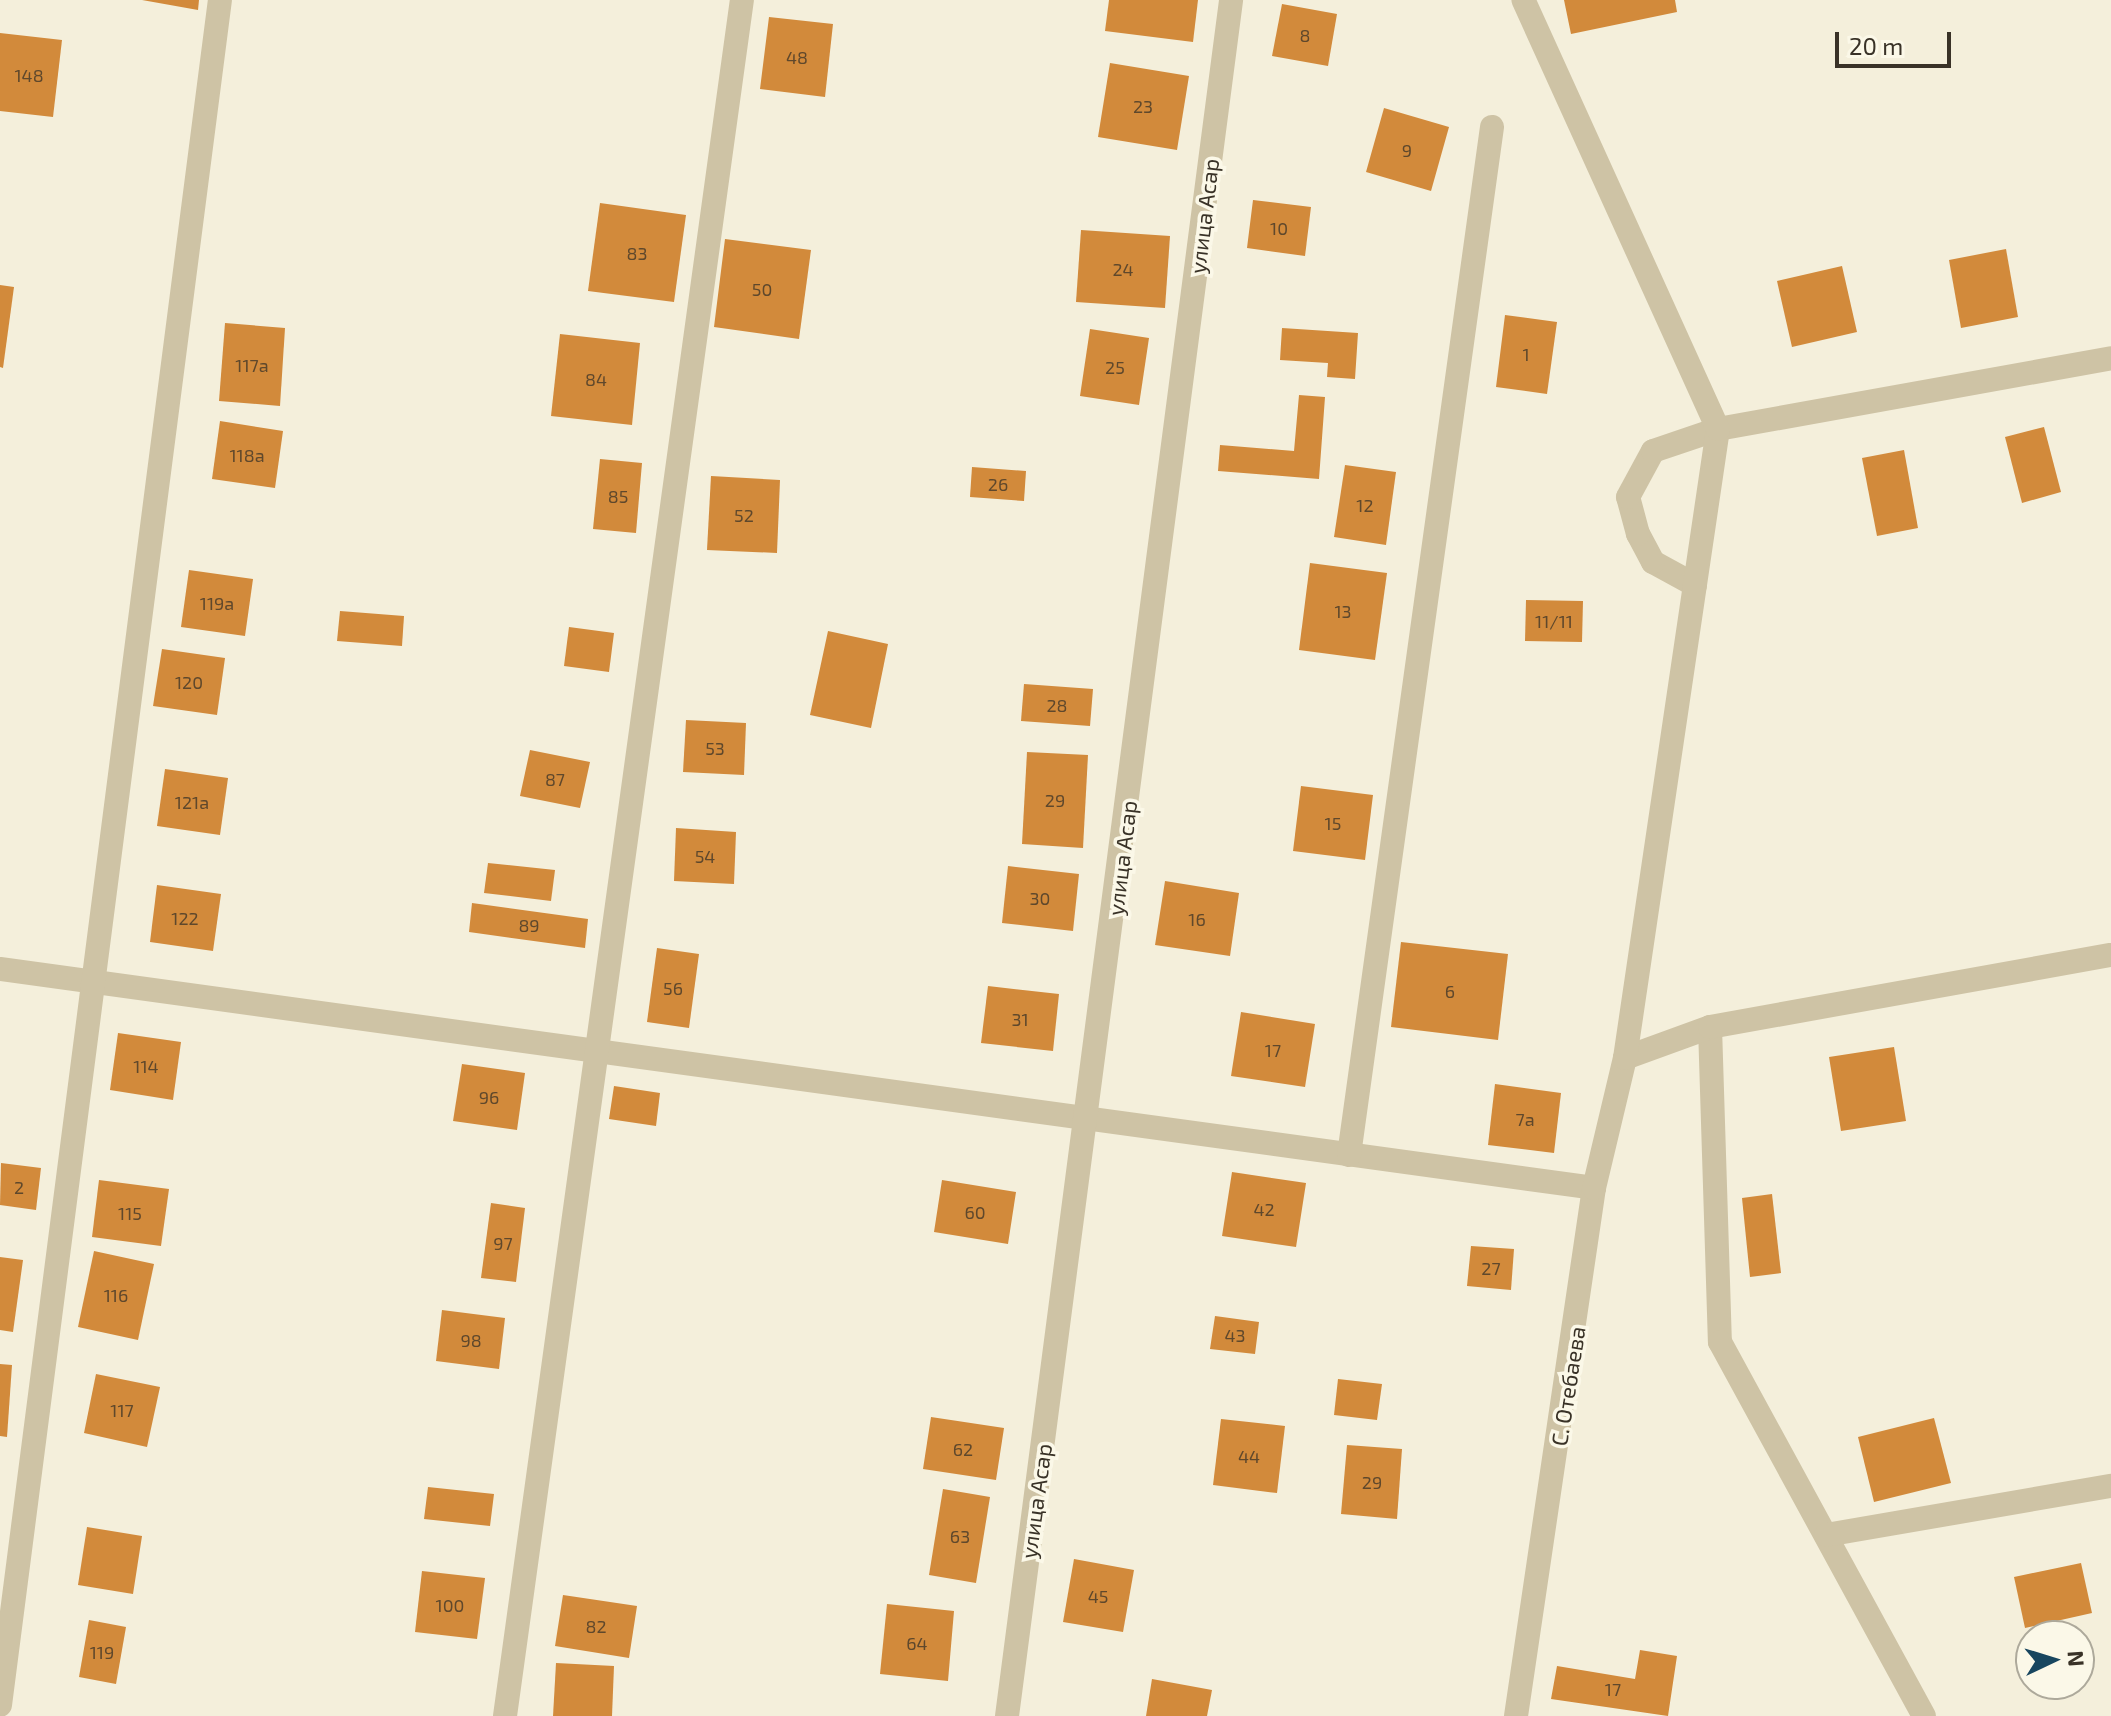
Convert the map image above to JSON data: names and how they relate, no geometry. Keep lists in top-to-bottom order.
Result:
{
  "streets": {
    "street": ["улица Асар", "С. Отебаева"]
  },
  "house_numbers": [
    "8",
    "48",
    "148",
    "23",
    "9",
    "10",
    "83",
    "24",
    "50",
    "1",
    "117а",
    "25",
    "84",
    "118а",
    "26",
    "85",
    "12",
    "52",
    "119а",
    "13",
    "11/11",
    "120",
    "28",
    "53",
    "87",
    "29",
    "121а",
    "15",
    "54",
    "30",
    "122",
    "16",
    "89",
    "56",
    "6",
    "31",
    "17",
    "114",
    "96",
    "7а",
    "2",
    "42",
    "60",
    "115",
    "97",
    "27",
    "116",
    "43",
    "98",
    "117",
    "62",
    "44",
    "29",
    "63",
    "45",
    "100",
    "82",
    "64",
    "119",
    "17"
  ],
  "scale_bar": "20 m",
  "north": "right"
}
